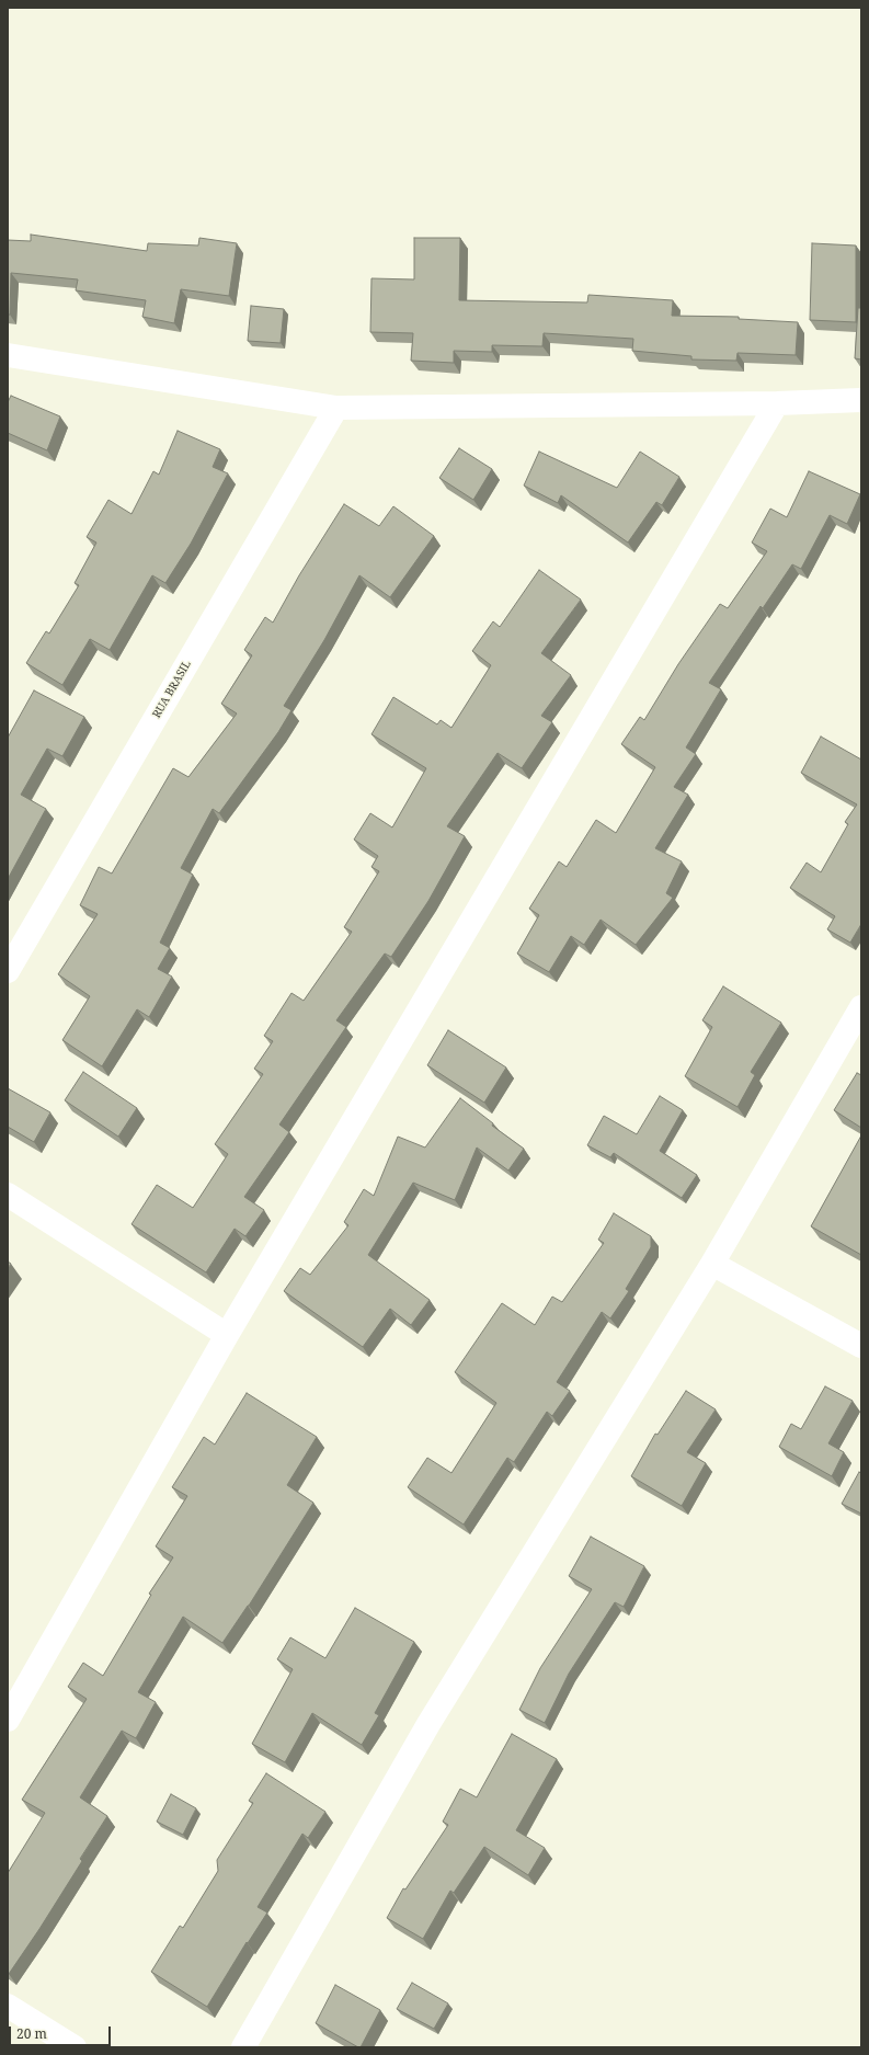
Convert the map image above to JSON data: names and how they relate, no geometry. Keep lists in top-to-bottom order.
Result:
{
  "streets": {
    "street": ["RUA BRASIL"]
  },
  "scale_bar": "20 m"
}
